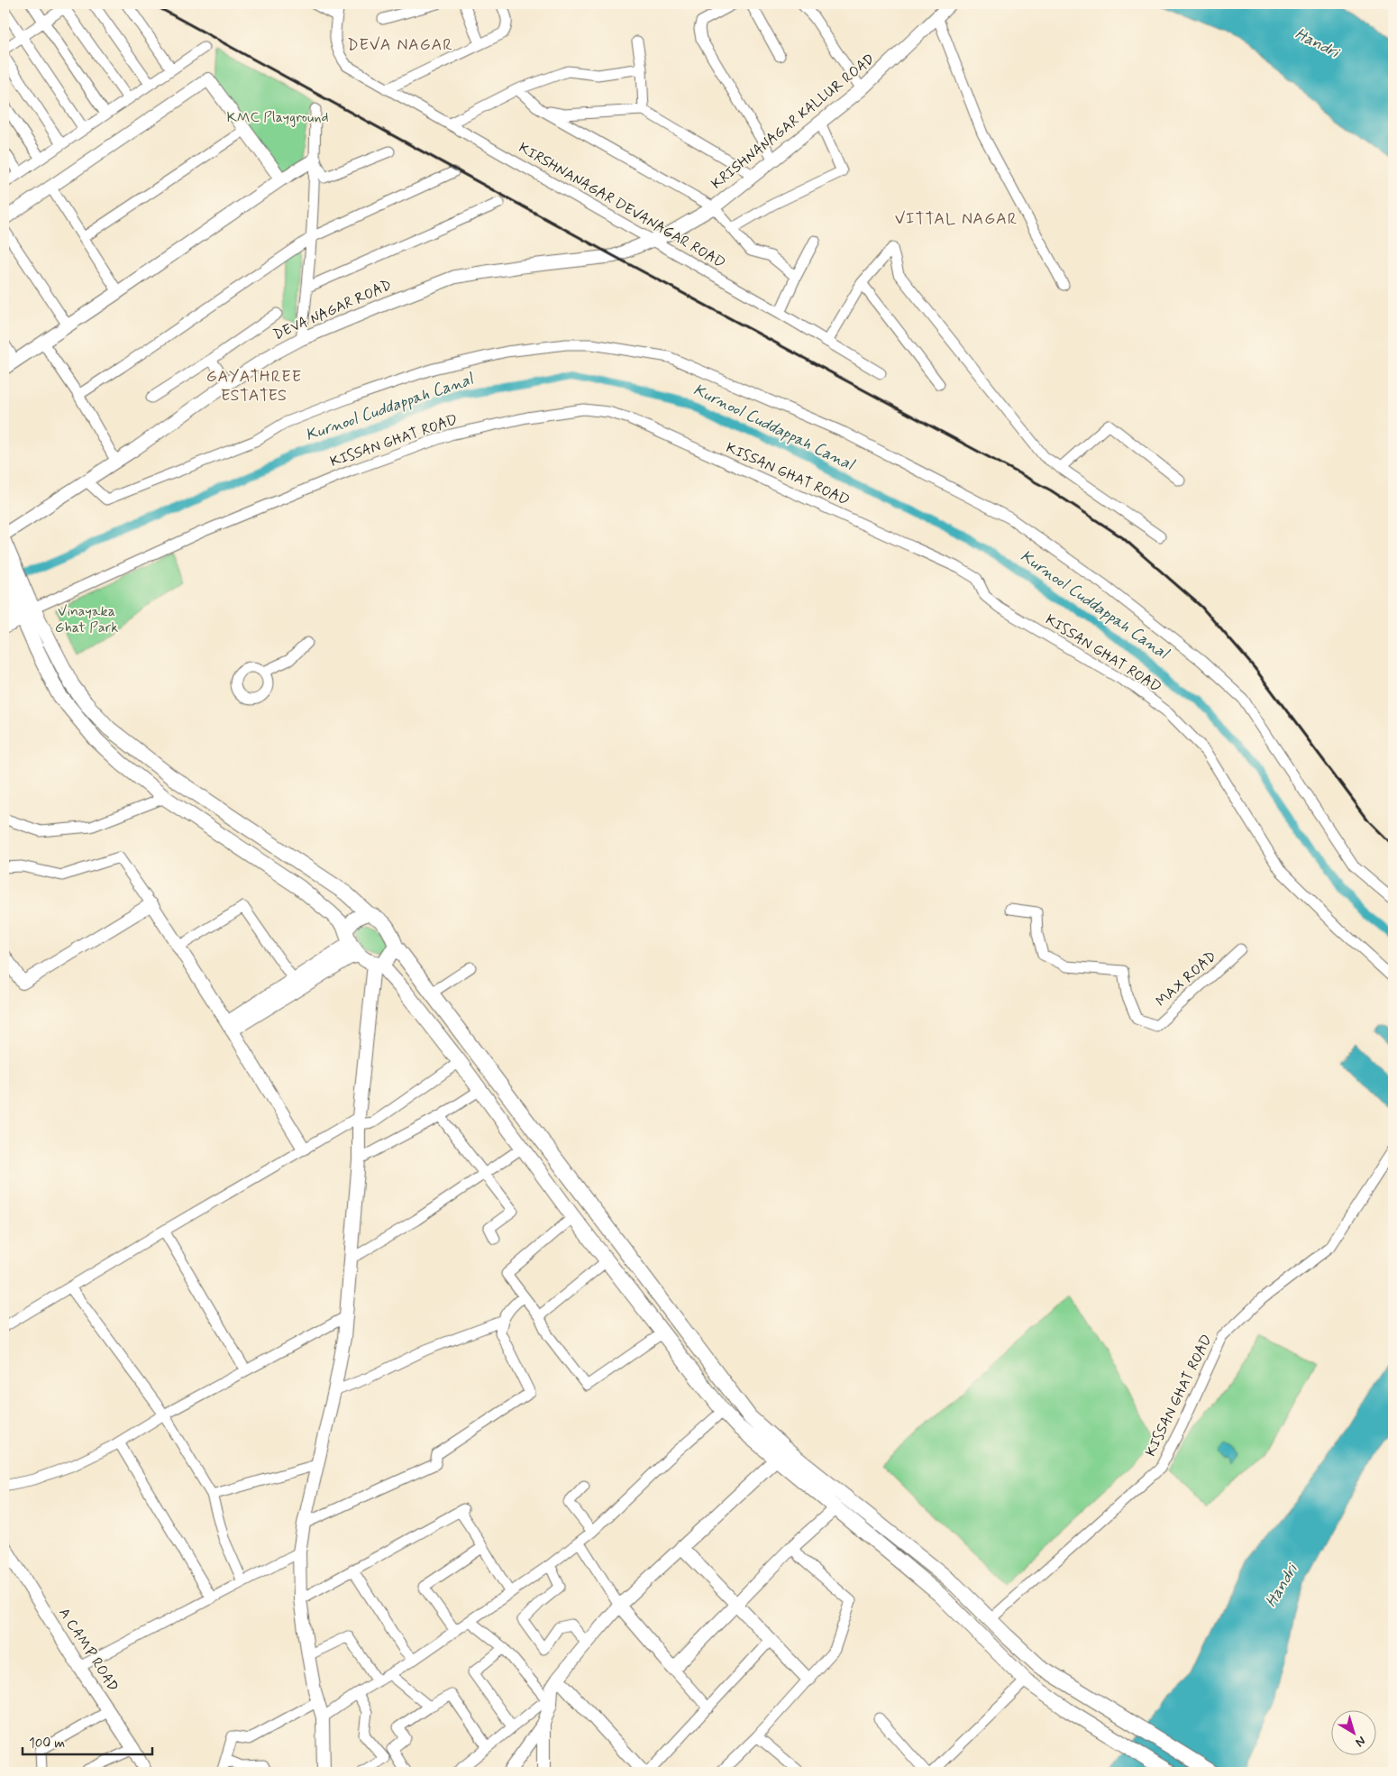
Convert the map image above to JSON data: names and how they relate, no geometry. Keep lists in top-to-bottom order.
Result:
{
  "streets": {
    "street": [
      "KRISHNANAGAR KALLUR ROAD",
      "KIRSHNANAGAR DEVANAGAR ROAD",
      "DEVA NAGAR ROAD",
      "KISSAN GHAT ROAD",
      "MAX ROAD",
      "A CAMP ROAD"
    ]
  },
  "crossings": [
    ["KRISHNANAGAR KALLUR ROAD", "DEVA NAGAR ROAD"],
    ["KIRSHNANAGAR DEVANAGAR ROAD", "DEVA NAGAR ROAD"]
  ],
  "districts": ["DEVA NAGAR", "VITTAL NAGAR", "GAYATHREE ESTATES"],
  "water": ["Handri", "Kurnool Cuddappah Canal"],
  "parks": ["KMC Playground", "Vinayaka Ghat Park"],
  "scale_bar": "100 m",
  "north": "bottom right"
}
